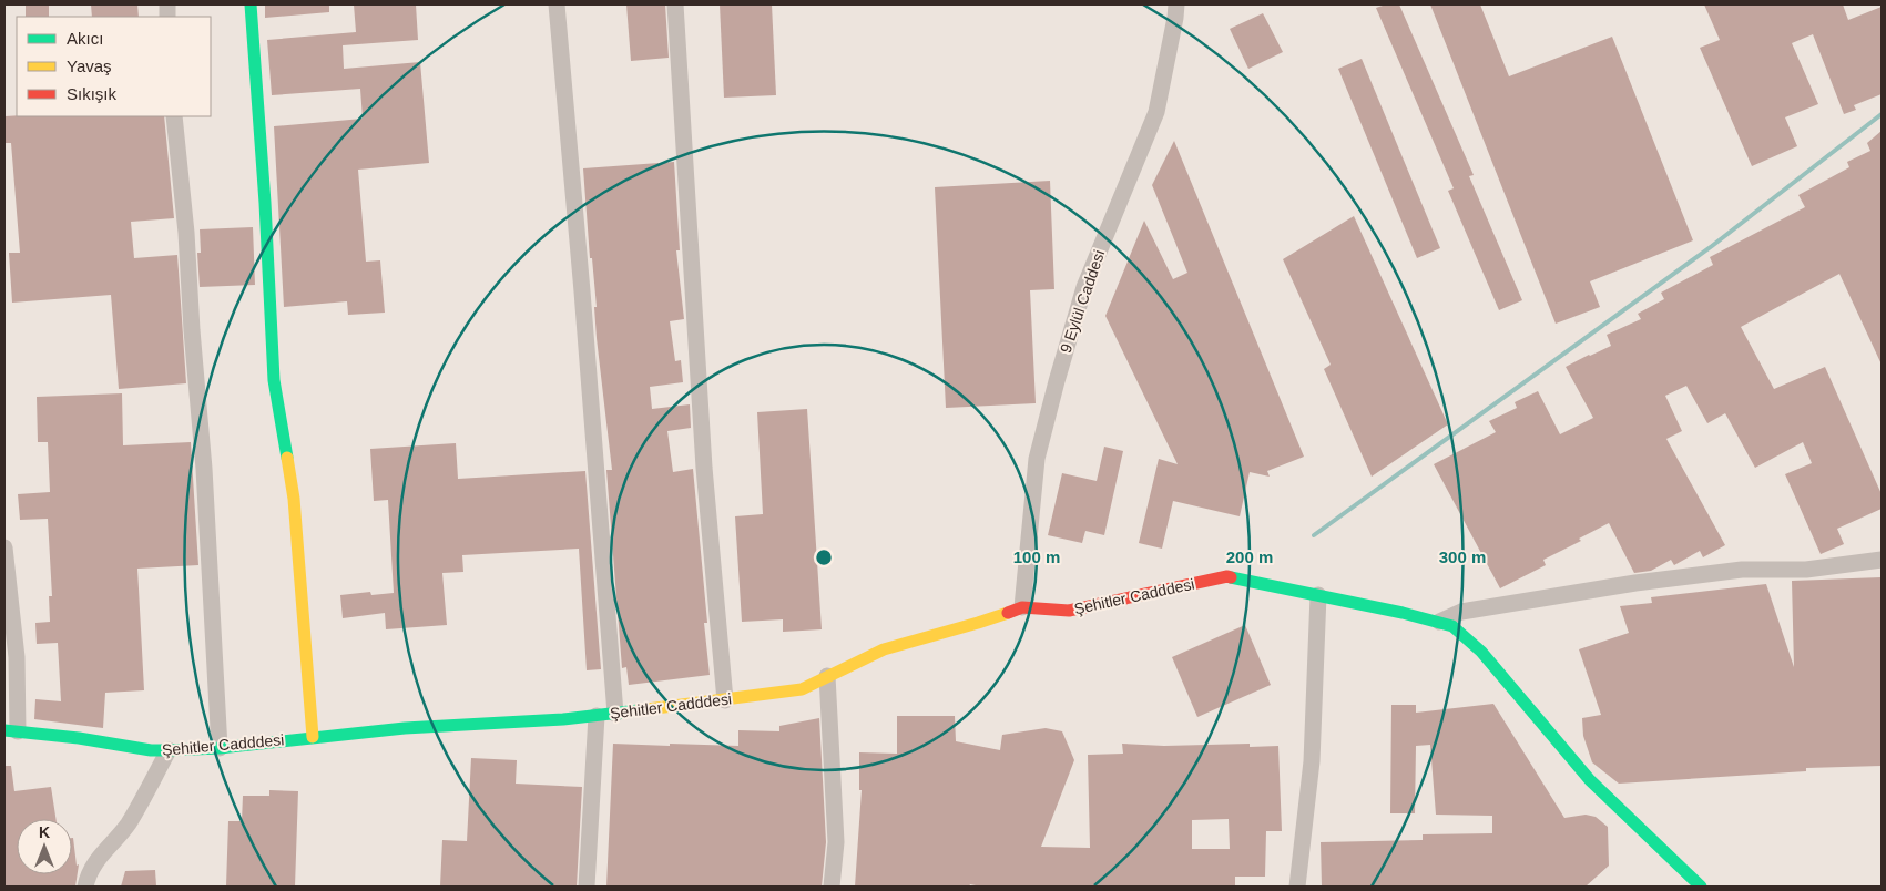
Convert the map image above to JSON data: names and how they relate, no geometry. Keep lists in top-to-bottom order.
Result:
{
  "streets": {
    "street": ["9 Eylül Caddesi", "Şehitler Cadddesi"]
  },
  "crossings": [
    ["9 Eylül Caddesi", "Şehitler Cadddesi"]
  ],
  "legend": ["Akıcı", "Yavaş", "Sıkışık"],
  "north": "top",
  "rings": ["100 m", "200 m", "300 m"]
}
